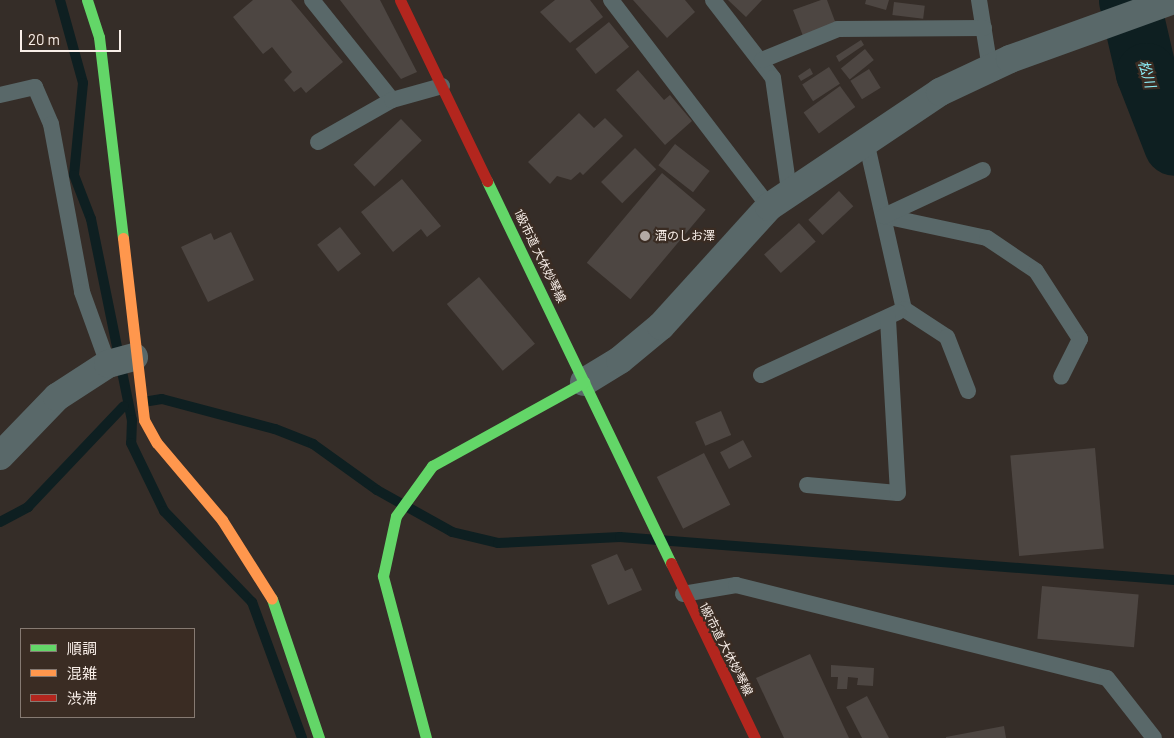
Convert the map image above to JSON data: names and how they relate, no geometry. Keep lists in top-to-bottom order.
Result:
{
  "streets": {
    "street": ["1級市道 大休妙琴線"]
  },
  "water": ["松川"],
  "places": ["酒のしお澤"],
  "legend": ["順調", "混雑", "渋滞"],
  "scale_bar": "20 m"
}
